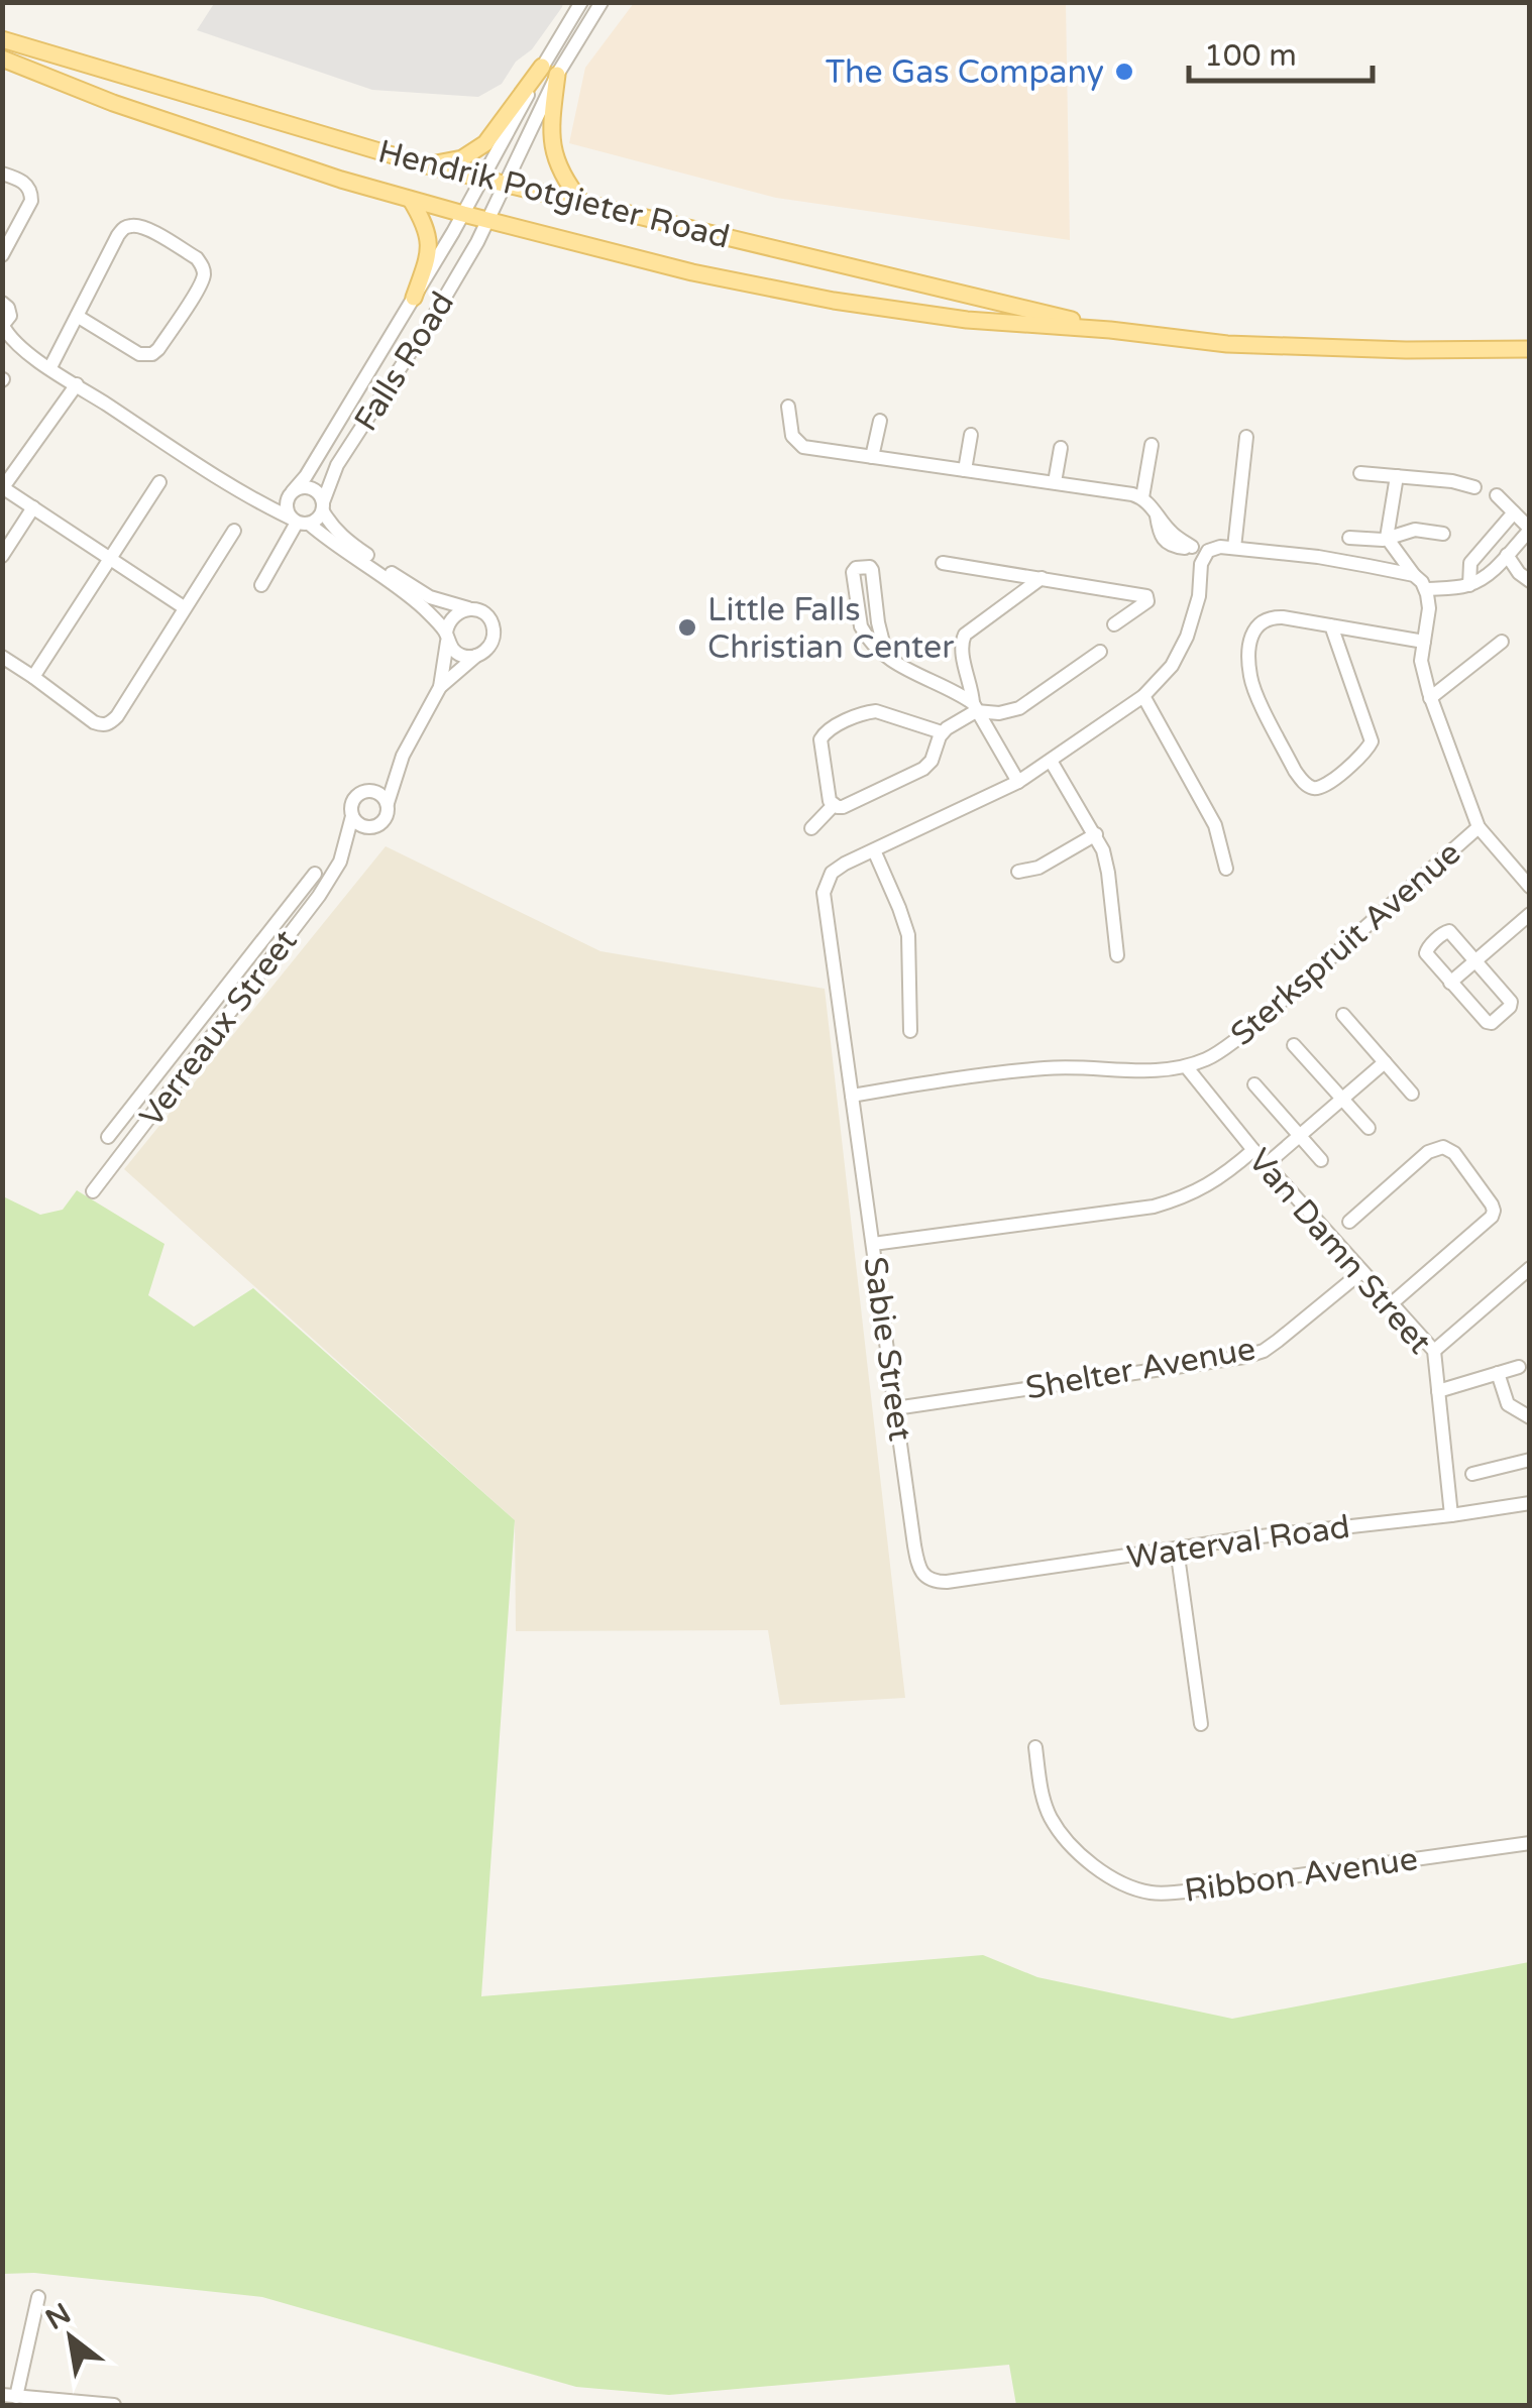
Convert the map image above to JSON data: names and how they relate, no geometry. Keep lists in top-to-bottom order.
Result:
{
  "streets": {
    "main road": ["Hendrik Potgieter Road"],
    "street": [
      "Falls Road",
      "Sterkspruit Avenue",
      "Verreaux Street",
      "Van Damn Street",
      "Sabie Street",
      "Shelter Avenue",
      "Waterval Road",
      "Ribbon Avenue"
    ]
  },
  "crossings": [
    ["Hendrik Potgieter Road", "Falls Road"],
    ["Sterkspruit Avenue", "Van Damn Street"],
    ["Sterkspruit Avenue", "Sabie Street"],
    ["Van Damn Street", "Shelter Avenue"],
    ["Van Damn Street", "Waterval Road"],
    ["Sabie Street", "Shelter Avenue"],
    ["Sabie Street", "Waterval Road"]
  ],
  "places": ["The Gas Company", "Little Falls Christian Center"],
  "scale_bar": "100 m",
  "north": "top left"
}
